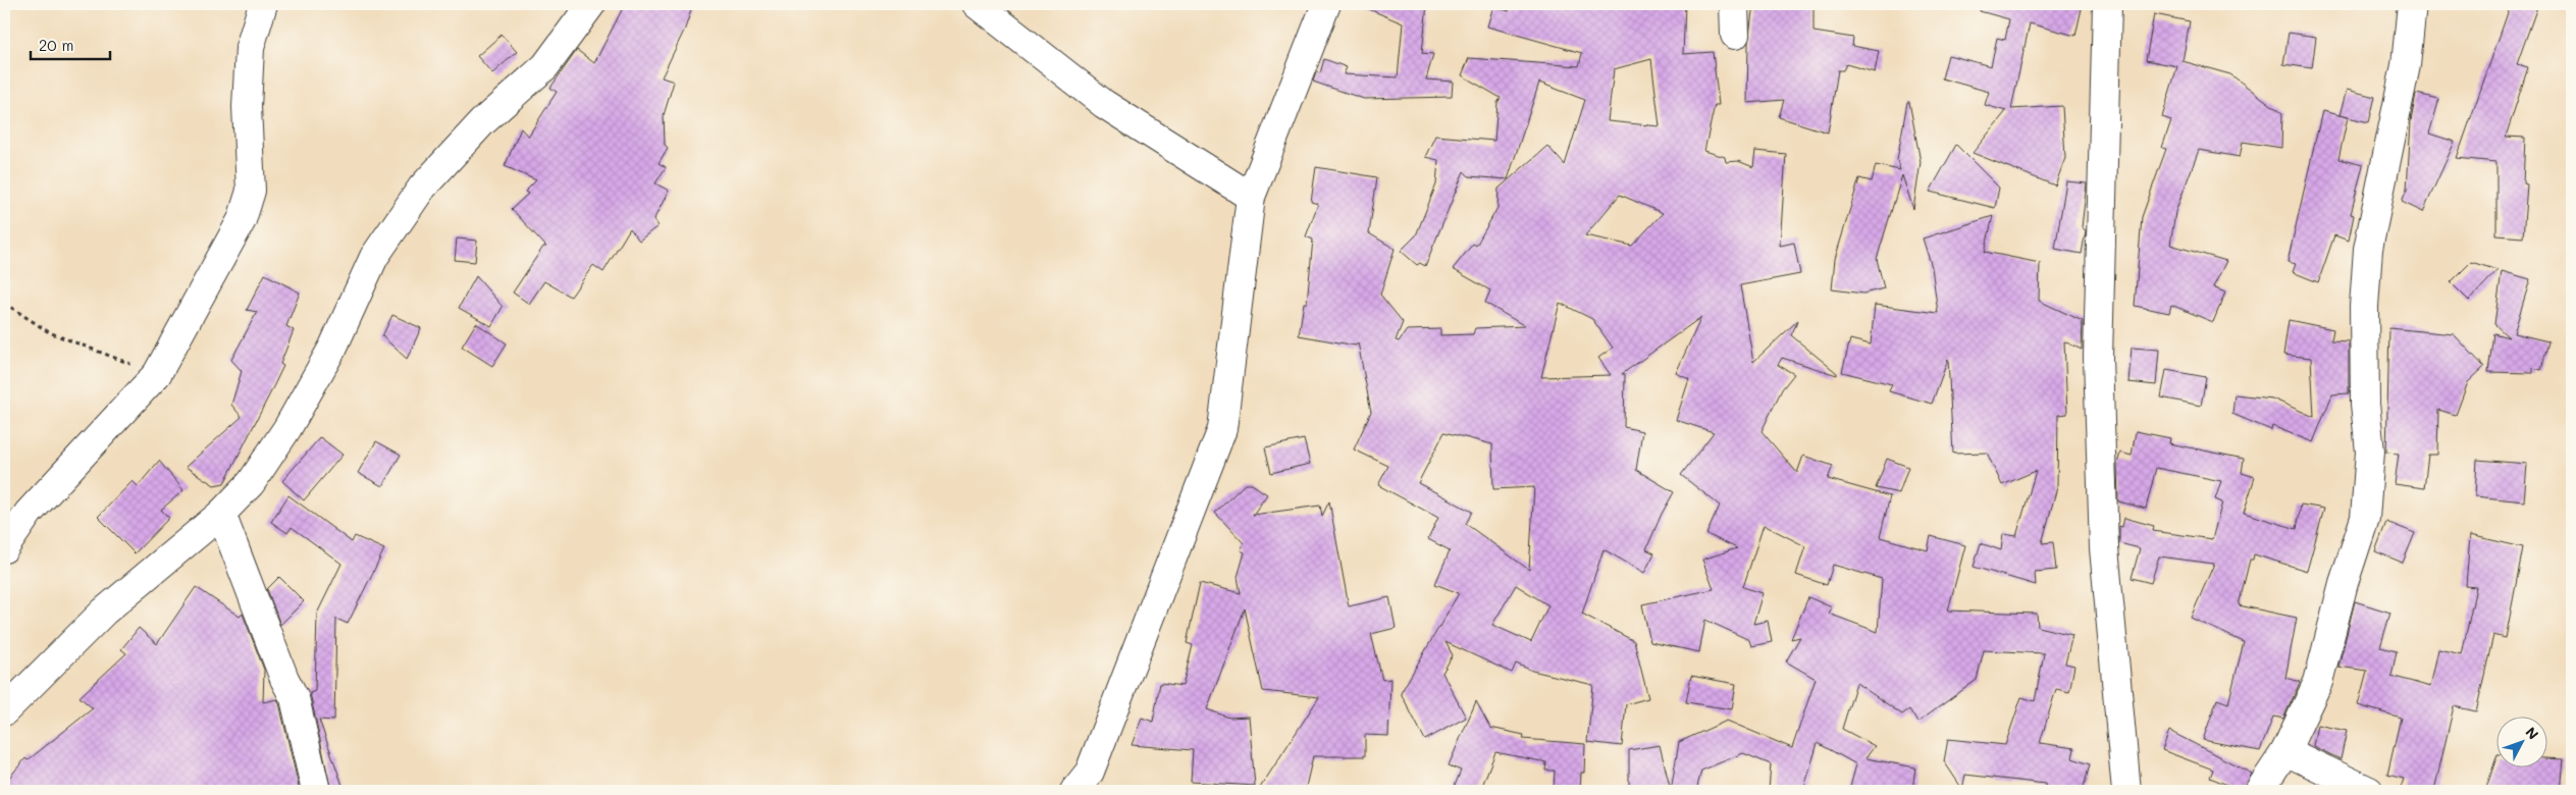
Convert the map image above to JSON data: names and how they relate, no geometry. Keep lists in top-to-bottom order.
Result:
{
  "scale_bar": "20 m",
  "north": "top right"
}
